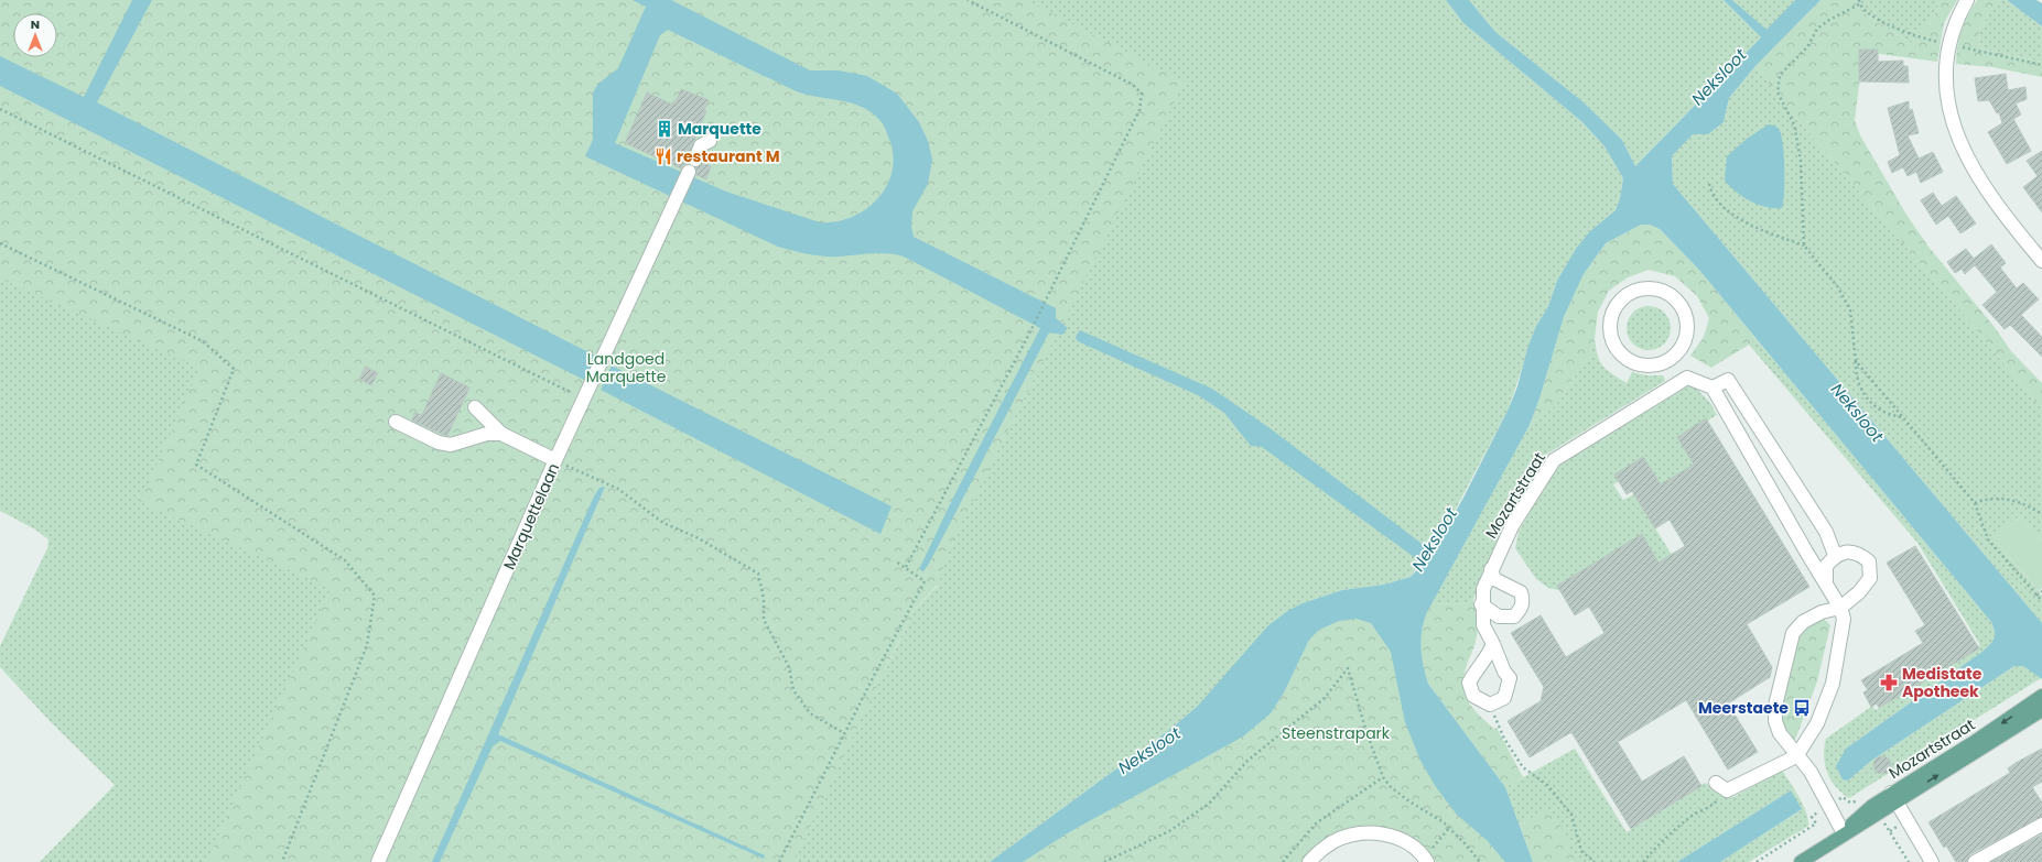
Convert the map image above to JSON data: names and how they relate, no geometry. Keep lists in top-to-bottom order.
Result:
{
  "streets": {
    "main road": ["Mozartstraat"],
    "street": ["Marquettelaan"]
  },
  "water": ["Neksloot"],
  "parks": ["Landgoed Marquette", "Steenstrapark"],
  "places": {
    "building": ["Marquette"],
    "restaurant": ["restaurant M"],
    "pharmacy": ["Medistate Apotheek"],
    "bus stop": ["Meerstaete"]
  },
  "north": "top"
}
